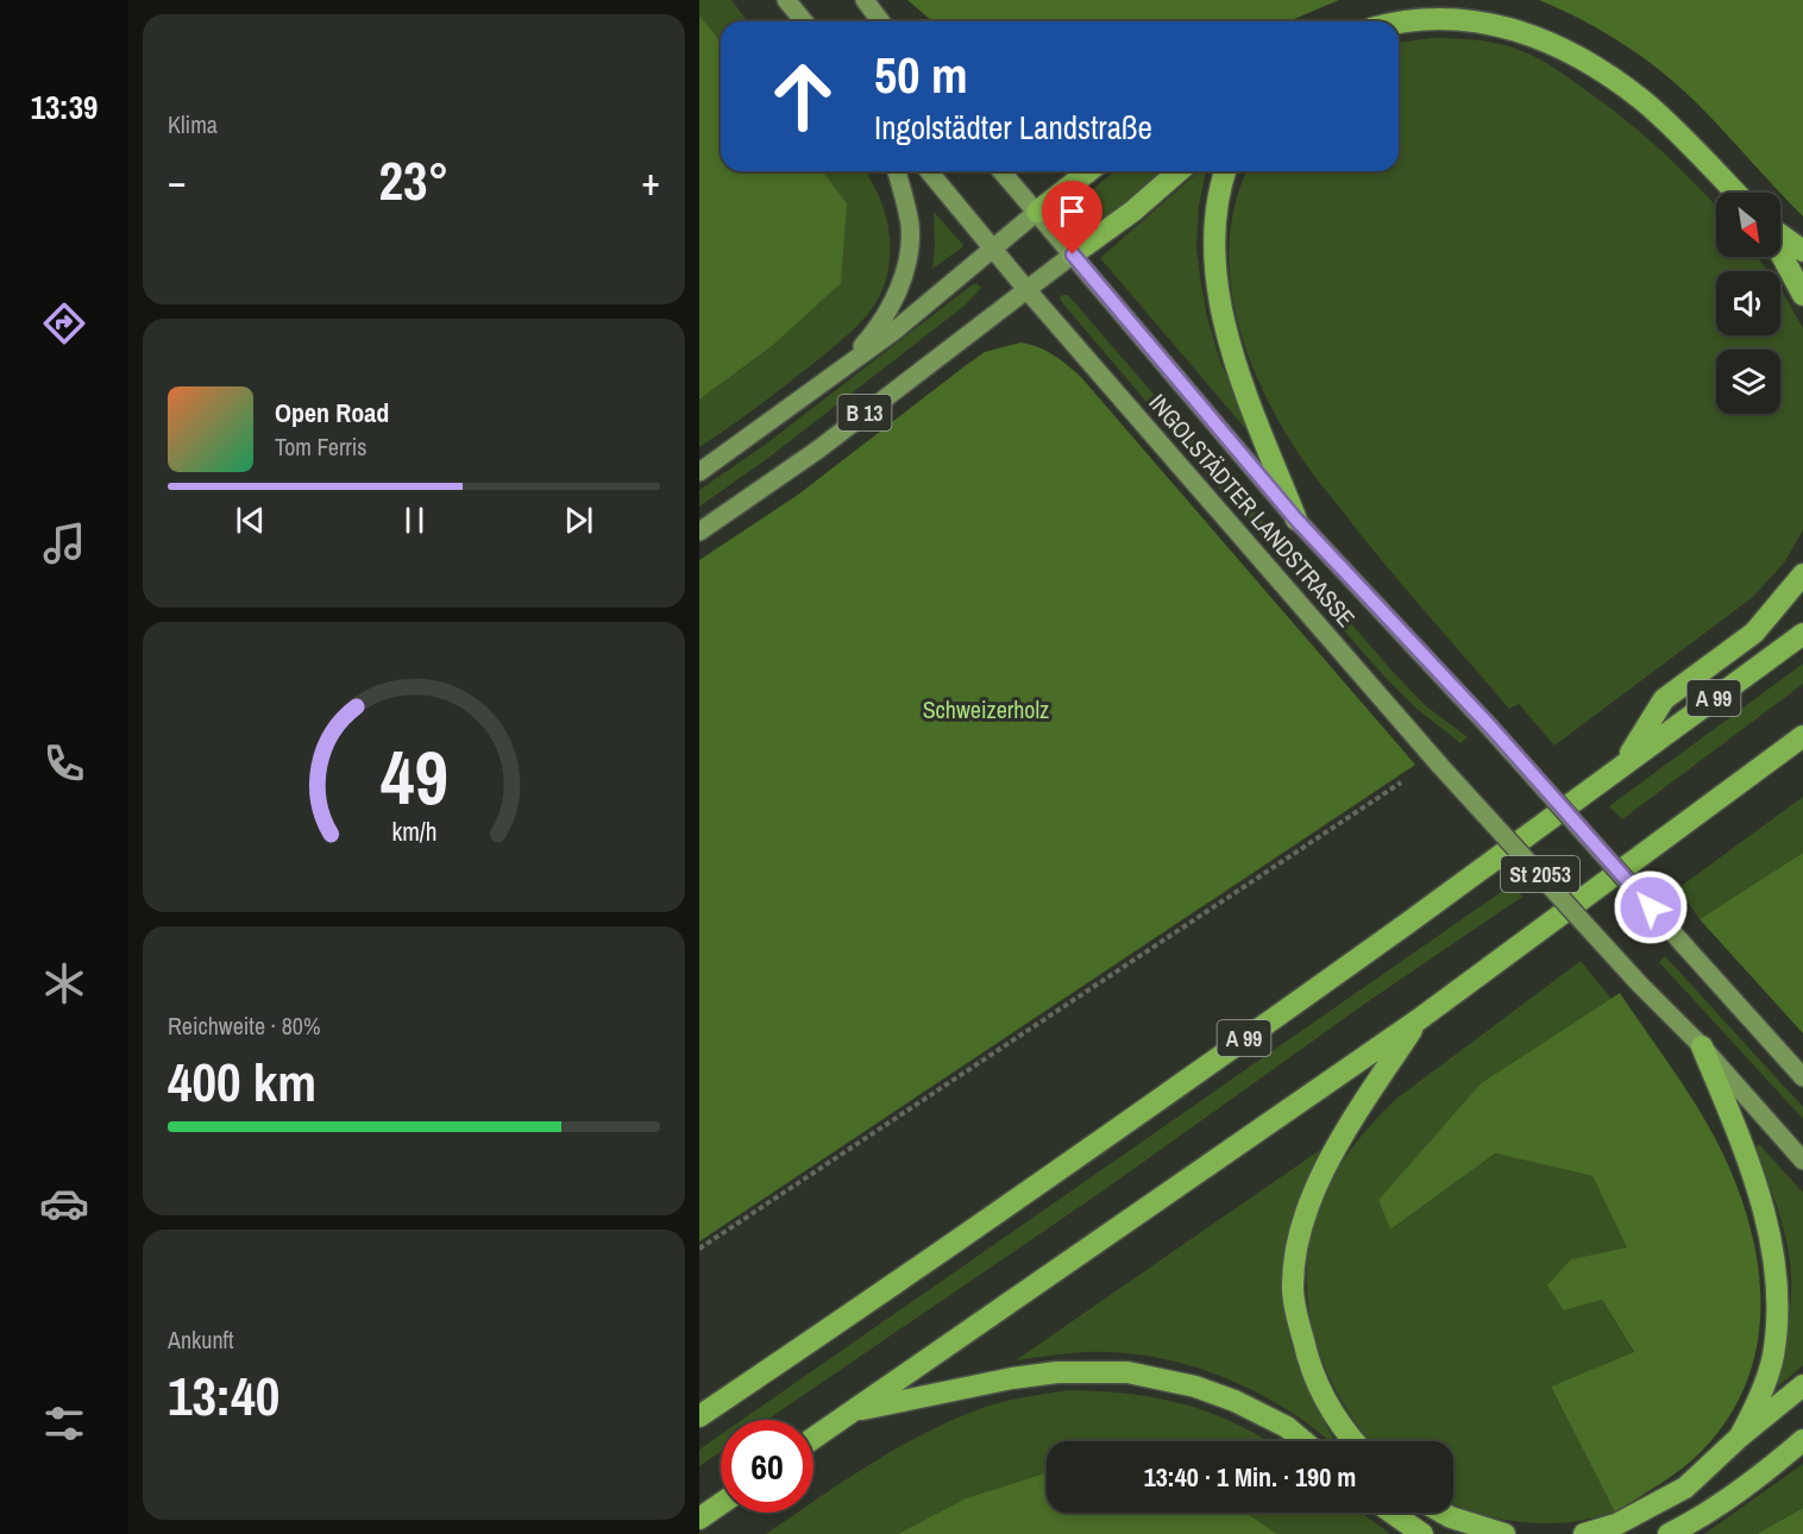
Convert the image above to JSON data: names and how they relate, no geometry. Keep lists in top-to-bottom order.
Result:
{
  "streets": {
    "highway": ["A 99"],
    "main road": ["B 13", "INGOLSTÄDTER LANDSTRASSE", "St 2053"]
  },
  "crossings": [
    ["B 13", "INGOLSTÄDTER LANDSTRASSE"],
    ["INGOLSTÄDTER LANDSTRASSE", "St 2053"]
  ],
  "parks": ["Schweizerholz"],
  "north": "bottom right",
  "page": {
    "tabs": "13:39",
    "tile": [
      "Klima",
      ["Reichweite · 80%", "400 km"],
      ["Ankunft", "13:40"]
    ],
    "turn": ["50 m", "Ingolstädter Landstraße"],
    "heat": ["−", "23°", "+"],
    "song": ["Open Road", "Tom Ferris"],
    "limit": "60",
    "trip": "13:40 · 1 Min. · 190 m",
    "gauge": ["49", "km/h"]
  }
}
